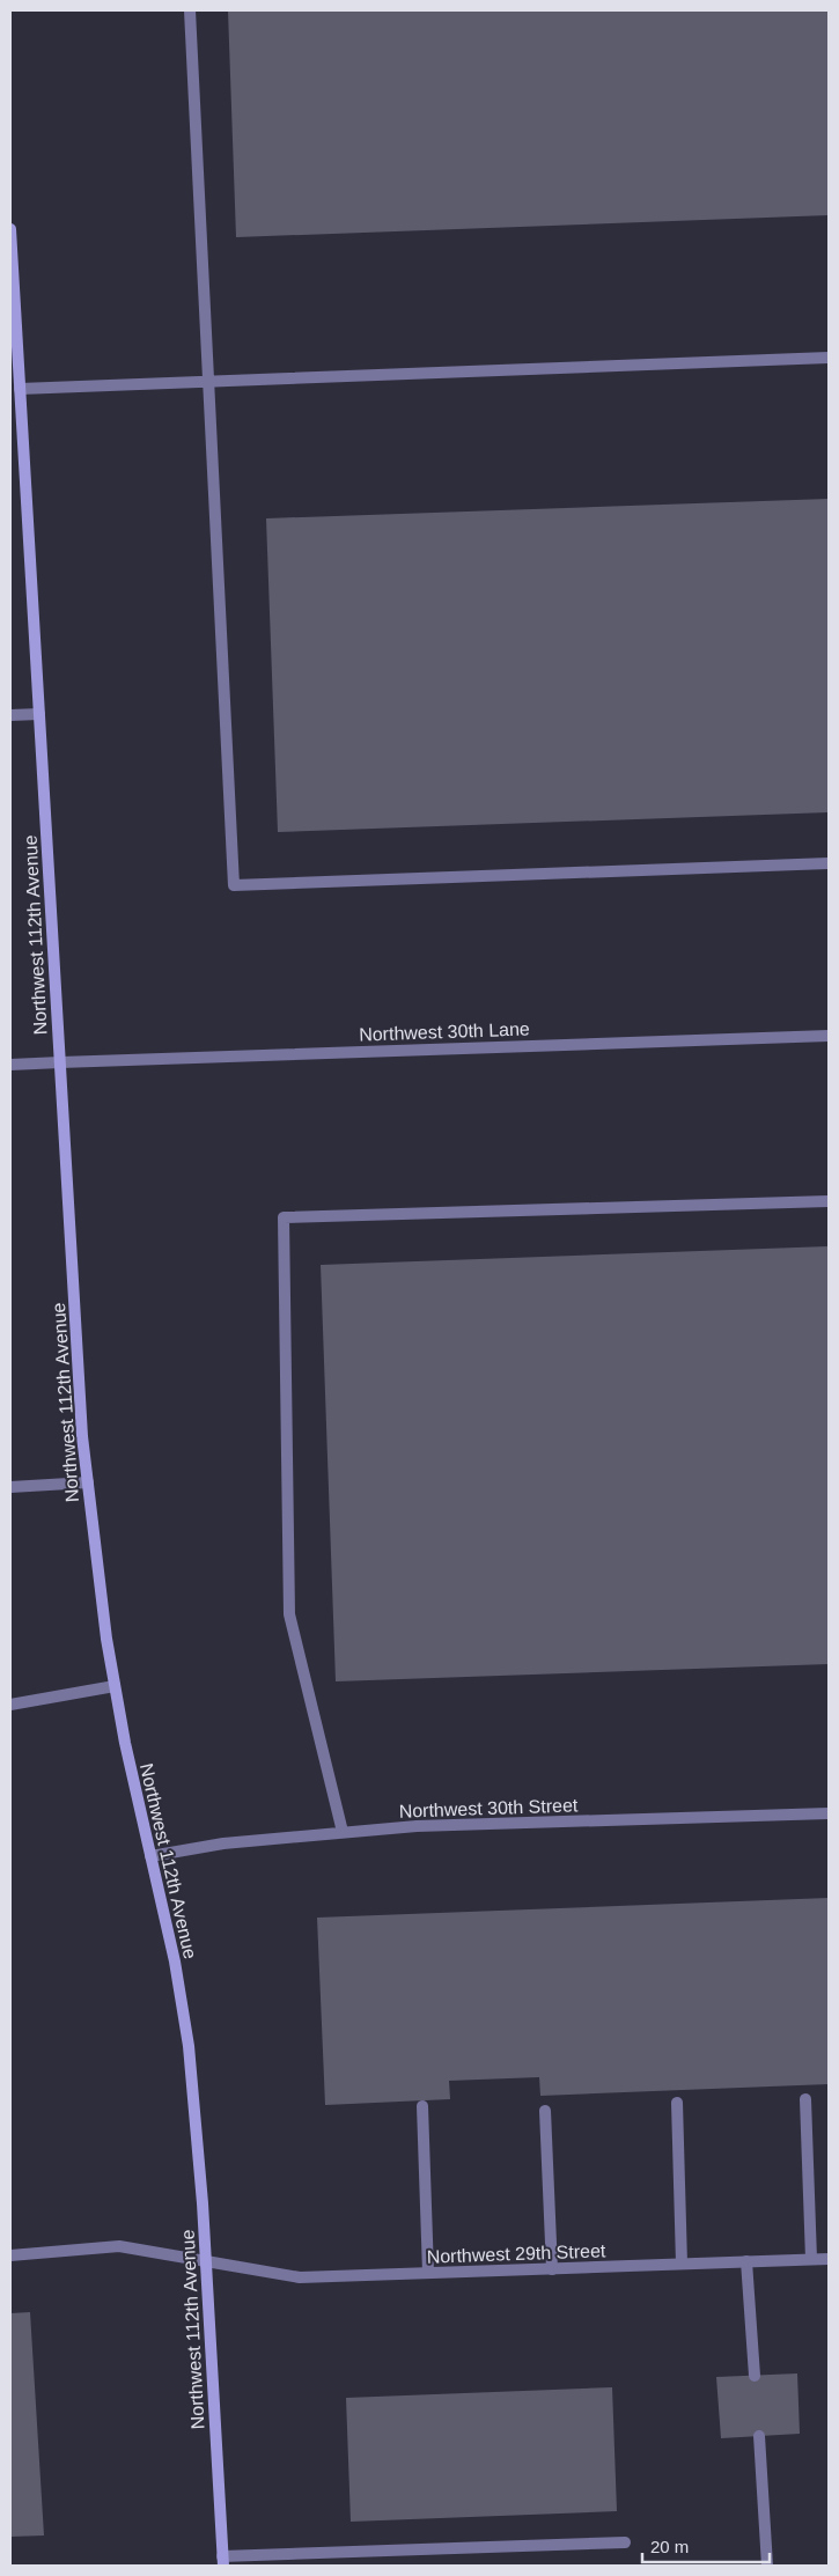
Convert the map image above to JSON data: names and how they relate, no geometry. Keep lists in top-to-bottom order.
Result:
{
  "streets": {
    "street": [
      "Northwest 112th Avenue",
      "Northwest 30th Lane",
      "Northwest 30th Street",
      "Northwest 29th Street"
    ]
  },
  "crossings": [
    ["Northwest 112th Avenue", "Northwest 30th Lane"],
    ["Northwest 112th Avenue", "Northwest 30th Street"],
    ["Northwest 112th Avenue", "Northwest 29th Street"]
  ],
  "scale_bar": "20 m"
}
